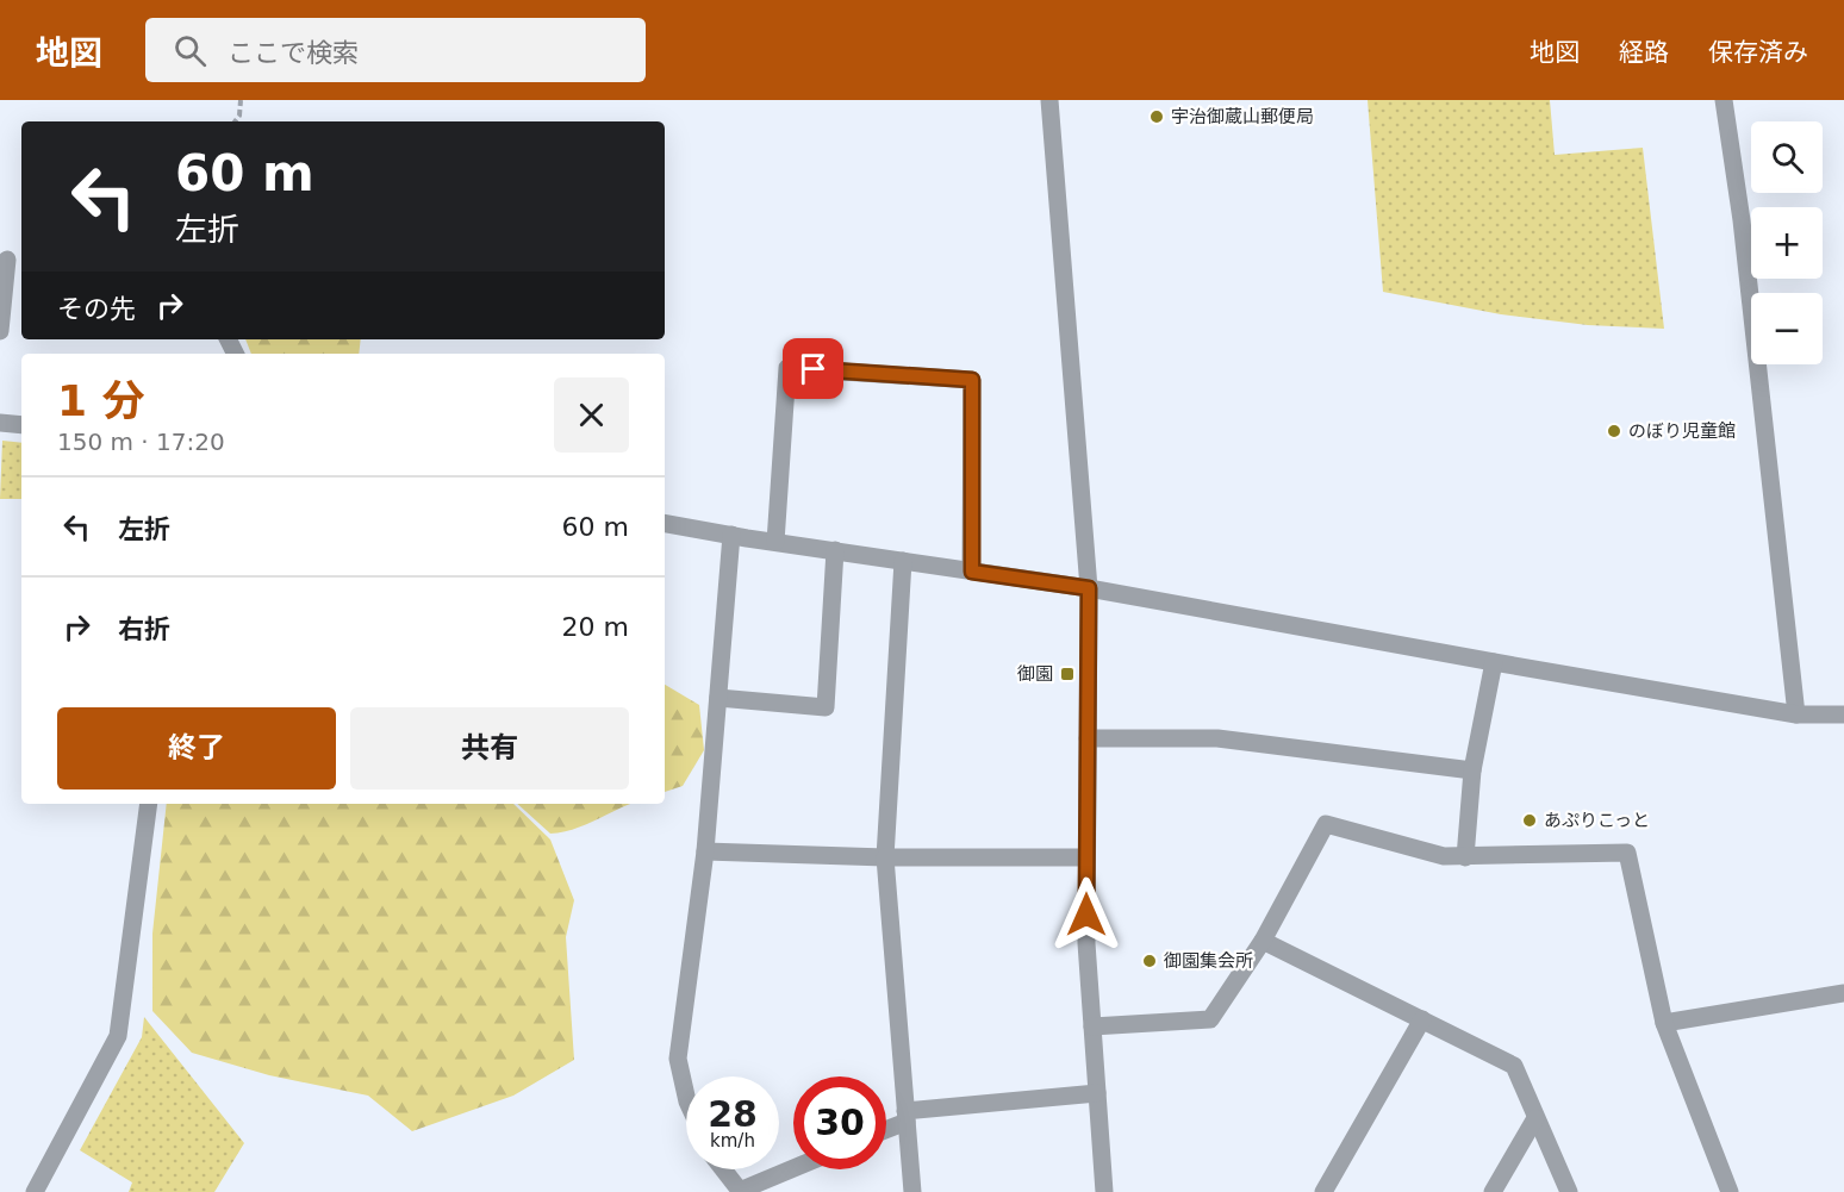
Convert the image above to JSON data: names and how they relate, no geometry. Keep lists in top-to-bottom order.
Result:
{
  "places": {
    "other": [
      "宇治御蔵山郵便局",
      "のぼり児童館",
      "あぷりこっと",
      "御園集会所"
    ],
    "transit": ["御園"]
  },
  "page": {
    "header": "地図",
    "search": "ここで検索",
    "nav": ["地図", "経路", "保存済み"],
    "map_buttons": ["+", "−"],
    "turn": ["60 m", "左折"],
    "then": "その先",
    "heading": ["1 分", "150 m · 17:20"],
    "list": [
      {
        "name": "左折",
        "value": "60 m"
      },
      {
        "name": "右折",
        "value": "20 m"
      }
    ],
    "buttons": ["終了", "共有"],
    "speed": "28 km/h",
    "limit": "30"
  }
}
